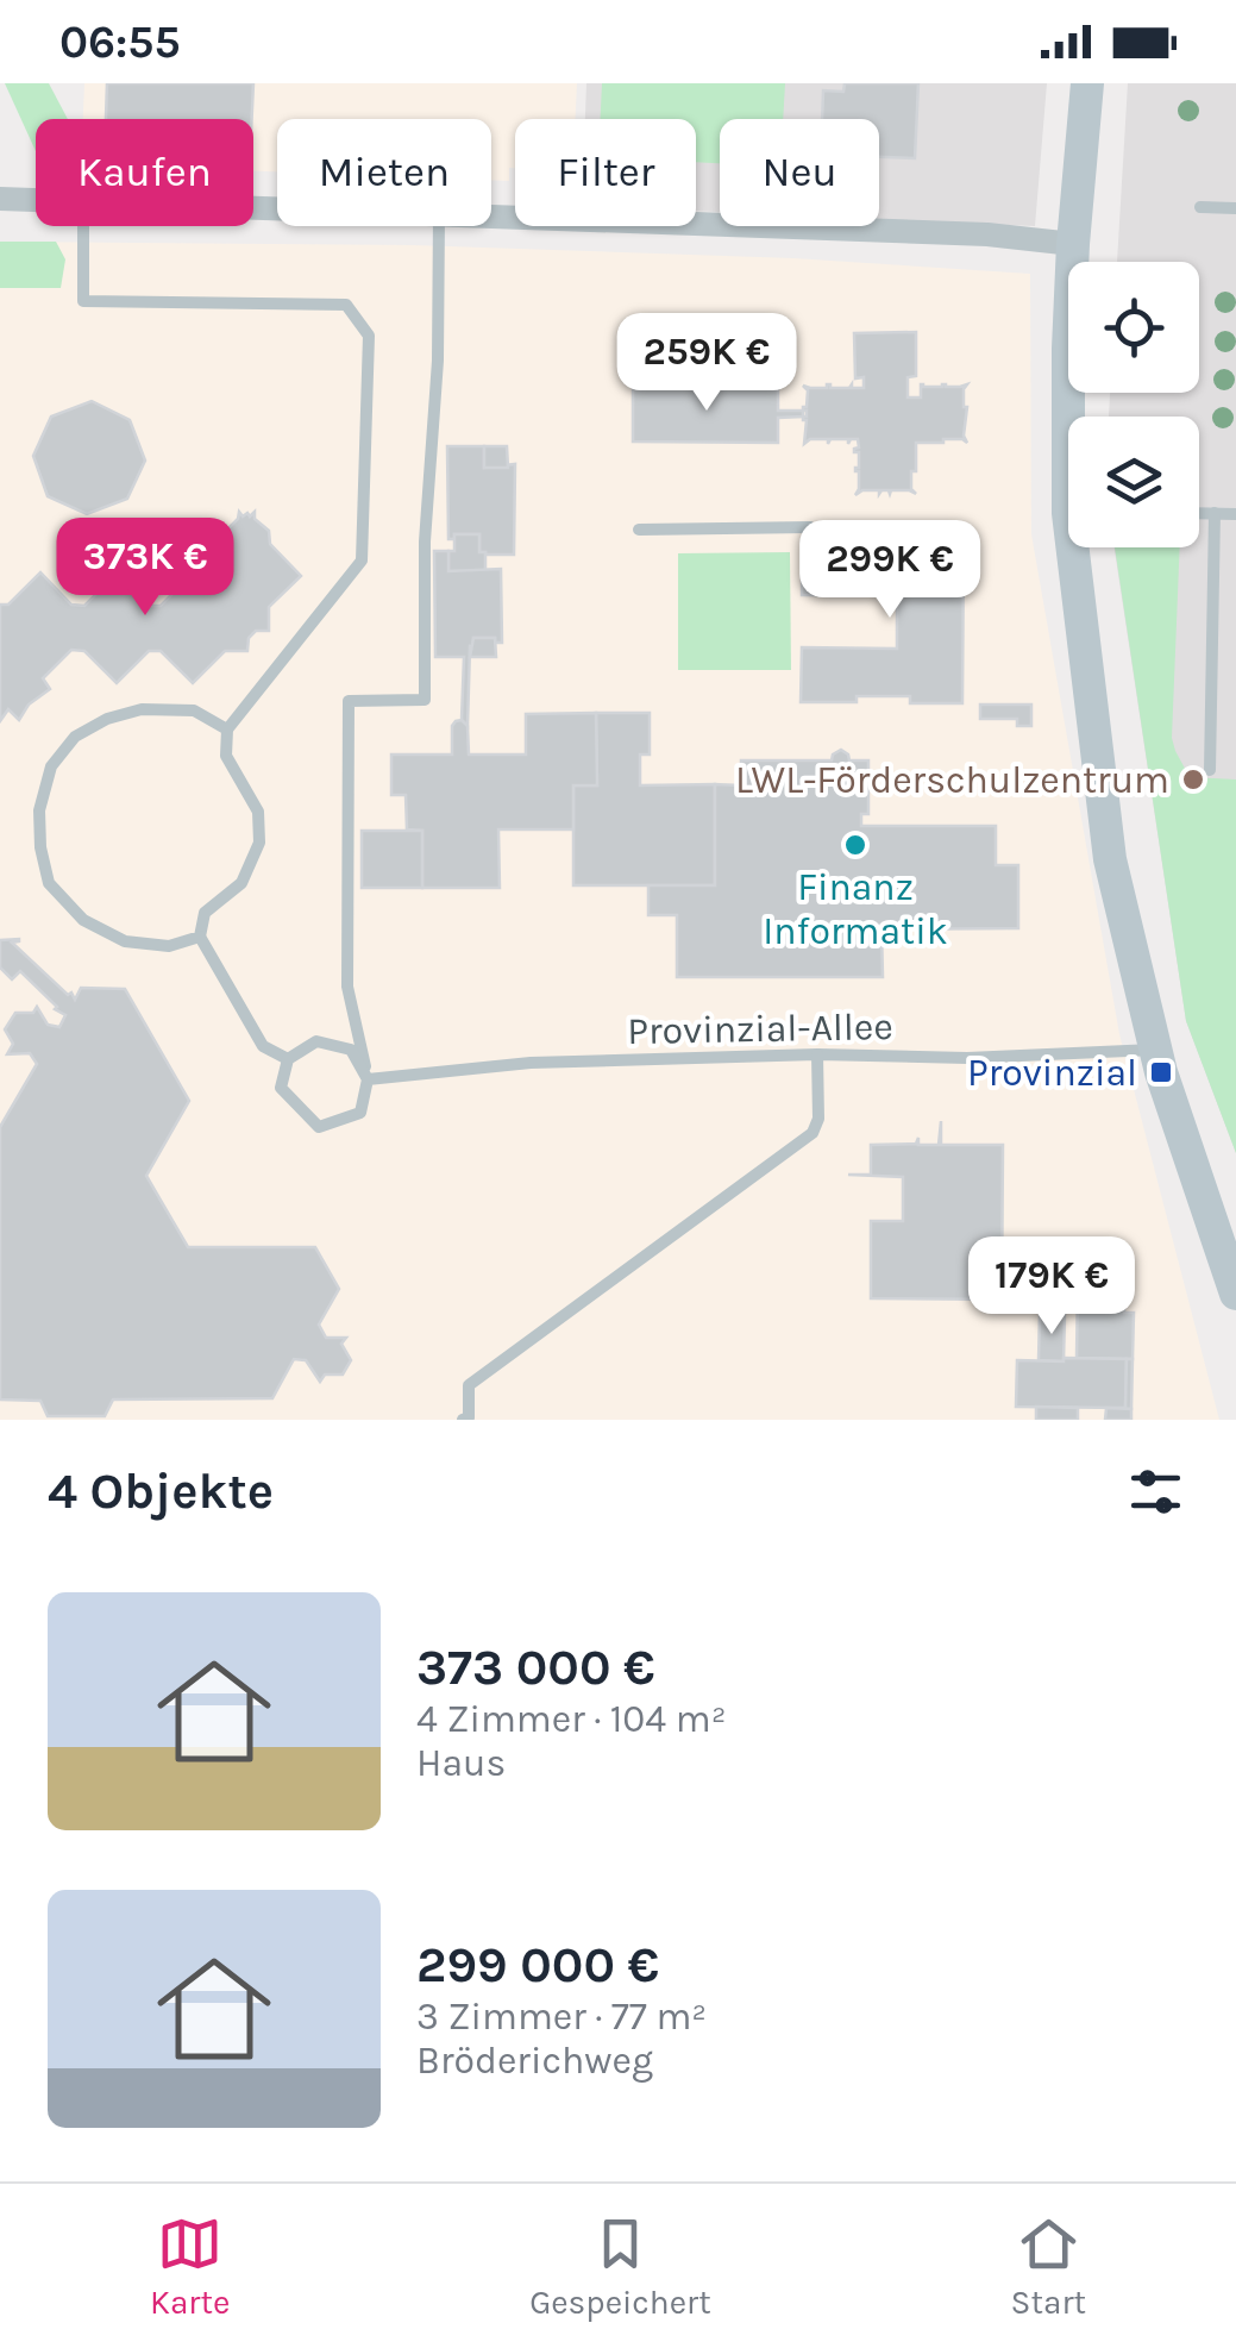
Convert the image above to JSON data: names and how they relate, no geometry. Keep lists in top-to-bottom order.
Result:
{
  "streets": {
    "lane": ["Provinzial-Allee"]
  },
  "places": {
    "other": ["LWL-Förderschulzentrum", "Finanz Informatik"],
    "transit": ["Provinzial"]
  },
  "page": {
    "status": "06:55",
    "chip": [
      "Kaufen",
      "Mieten",
      "Filter",
      "Neu"
    ],
    "price": [
      "259K €",
      "373K €",
      "299K €",
      "179K €"
    ],
    "heading": "4 Objekte",
    "list": [
      {
        "name": "373 000 €",
        "note": "4 Zimmer · 104 m² · Haus"
      },
      {
        "name": "299 000 €",
        "note": "3 Zimmer · 77 m² · Bröderichweg"
      }
    ],
    "tabs": ["Karte", "Gespeichert", "Start"]
  }
}
